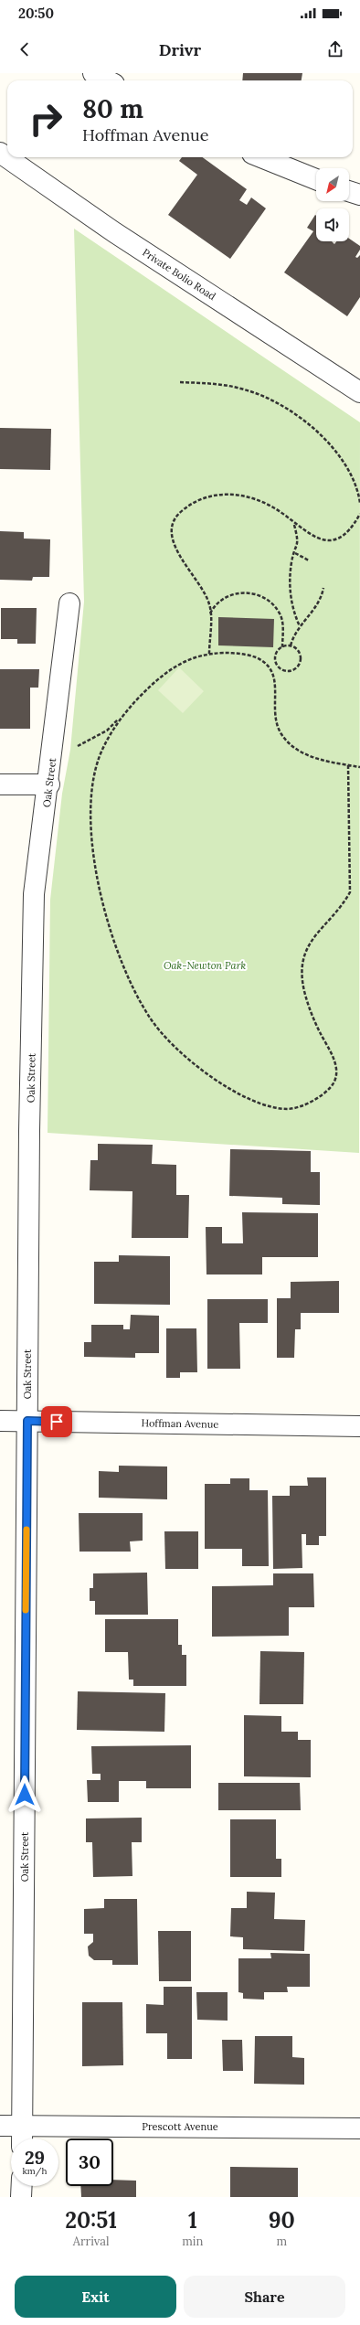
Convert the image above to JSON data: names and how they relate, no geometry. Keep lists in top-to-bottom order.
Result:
{
  "streets": {
    "street": [
      "Private Bolio Road",
      "Oak Street",
      "Hoffman Avenue",
      "Prescott Avenue"
    ]
  },
  "crossings": [
    ["Oak Street", "Hoffman Avenue"],
    ["Oak Street", "Prescott Avenue"]
  ],
  "parks": ["Oak-Newton Park"],
  "north": "bottom left",
  "page": {
    "status": "20:50",
    "header": "Drivr",
    "turn": ["80 m", "Hoffman Avenue"],
    "speed": "29 km/h",
    "limit": "30",
    "eta": [
      "20:51",
      "Arrival",
      "1",
      "min",
      "90",
      "m"
    ],
    "buttons": ["Exit", "Share"]
  }
}
